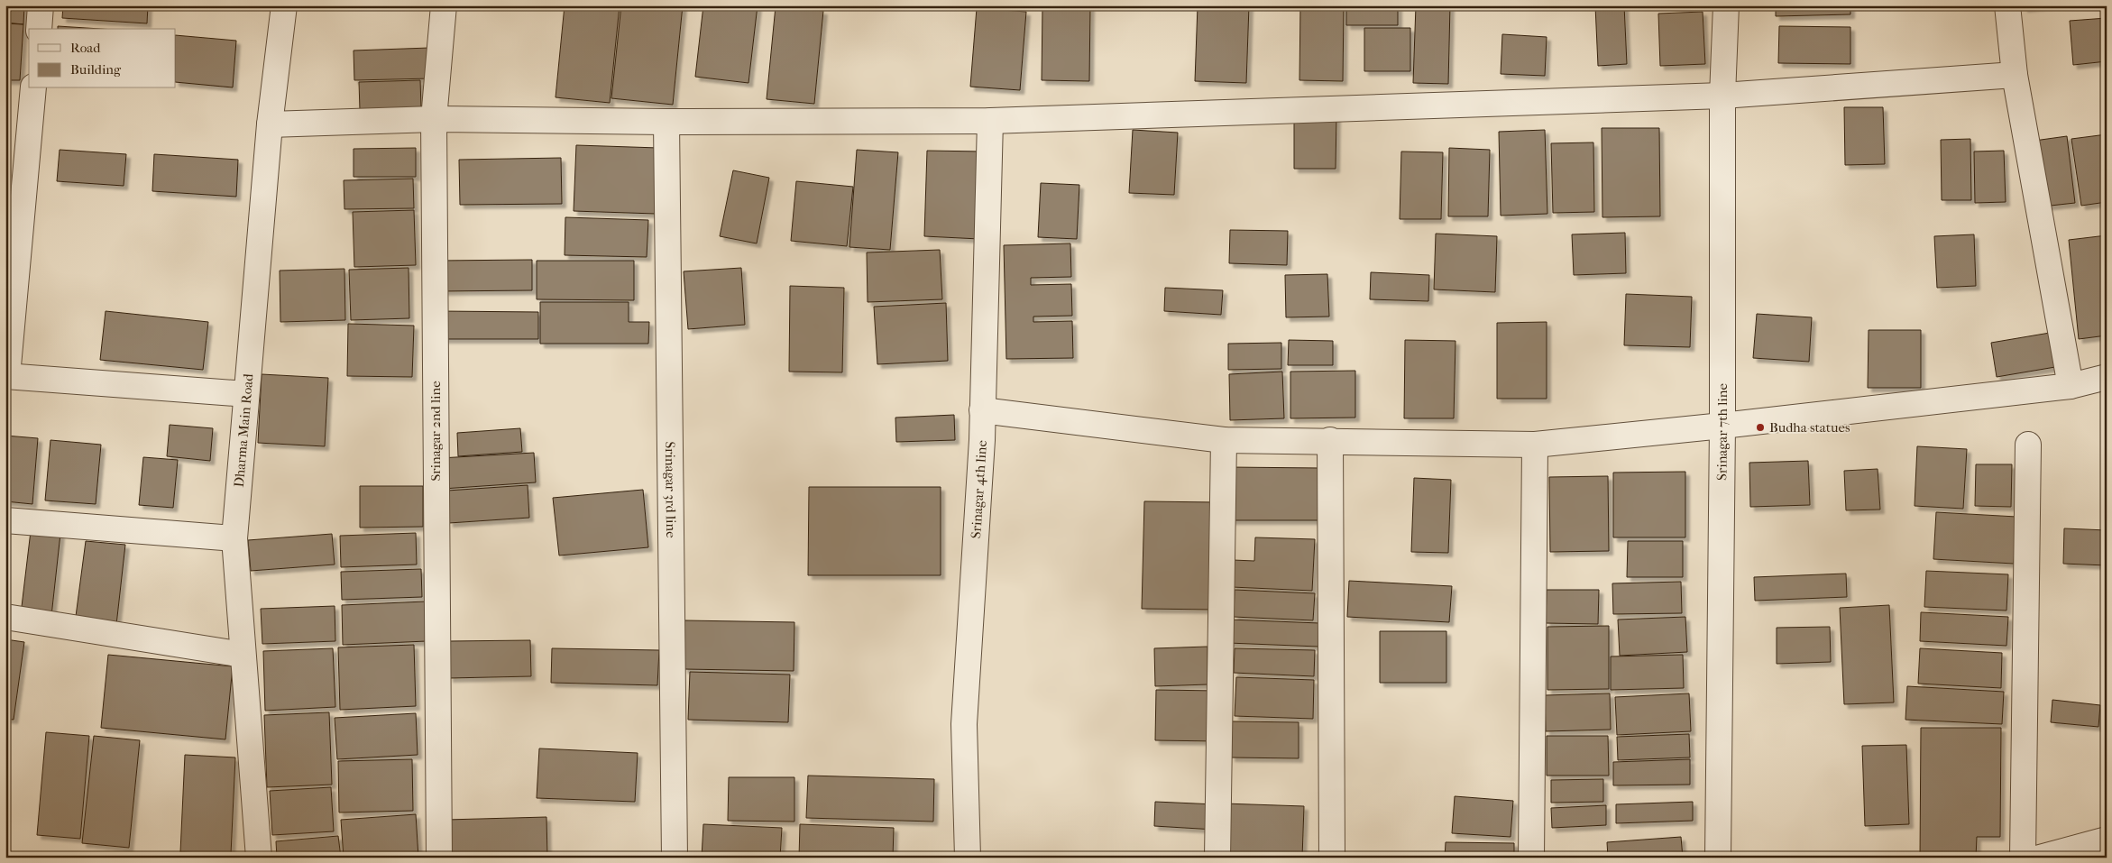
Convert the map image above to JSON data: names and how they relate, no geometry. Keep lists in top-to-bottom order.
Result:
{
  "streets": {
    "street": [
      "Dharma Main Road",
      "Srinagar 2nd line",
      "Srinagar 7th line",
      "Srinagar 3rd line",
      "Srinagar 4th line"
    ]
  },
  "places": ["Budha statues"],
  "legend": ["Road", "Building"]
}
